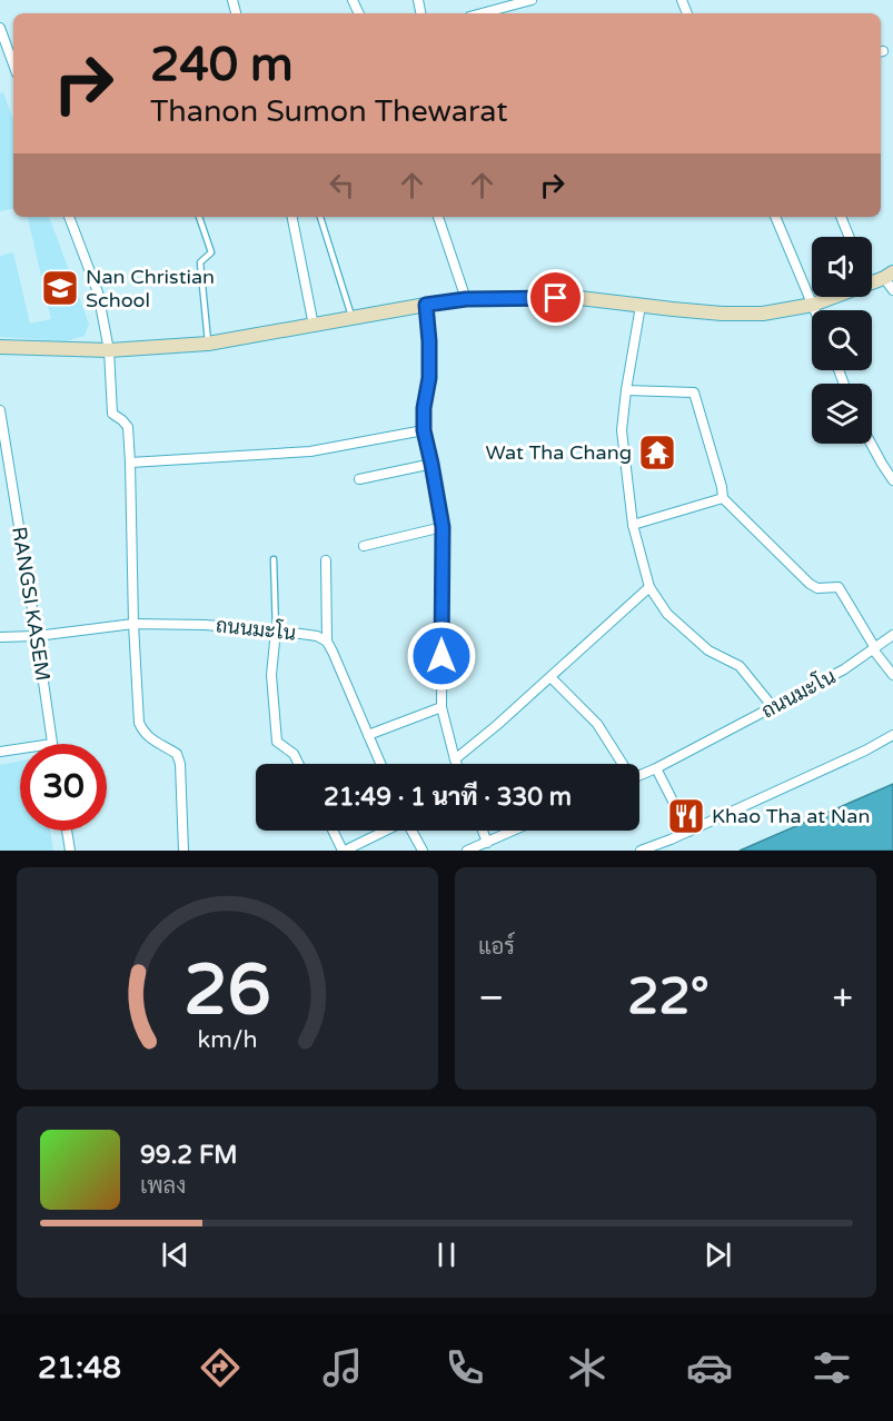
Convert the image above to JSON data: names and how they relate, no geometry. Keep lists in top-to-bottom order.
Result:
{
  "streets": {
    "street": ["RANGSI KASEM", "ถนนมะโน"]
  },
  "crossings": [
    ["RANGSI KASEM", "ถนนมะโน"]
  ],
  "places": {
    "school or university": ["Nan Christian School"],
    "temple": ["Wat Tha Chang"],
    "restaurant": ["Khao Tha at Nan"]
  },
  "page": {
    "turn": ["240 m", "Thanon Sumon Thewarat"],
    "limit": "30",
    "trip": "21:49 · 1 นาที · 330 m",
    "tile": "แอร์",
    "heat": ["−", "22°", "+"],
    "song": ["99.2 FM", "เพลง"],
    "tabs": "21:48",
    "gauge": ["26", "km/h"]
  }
}
